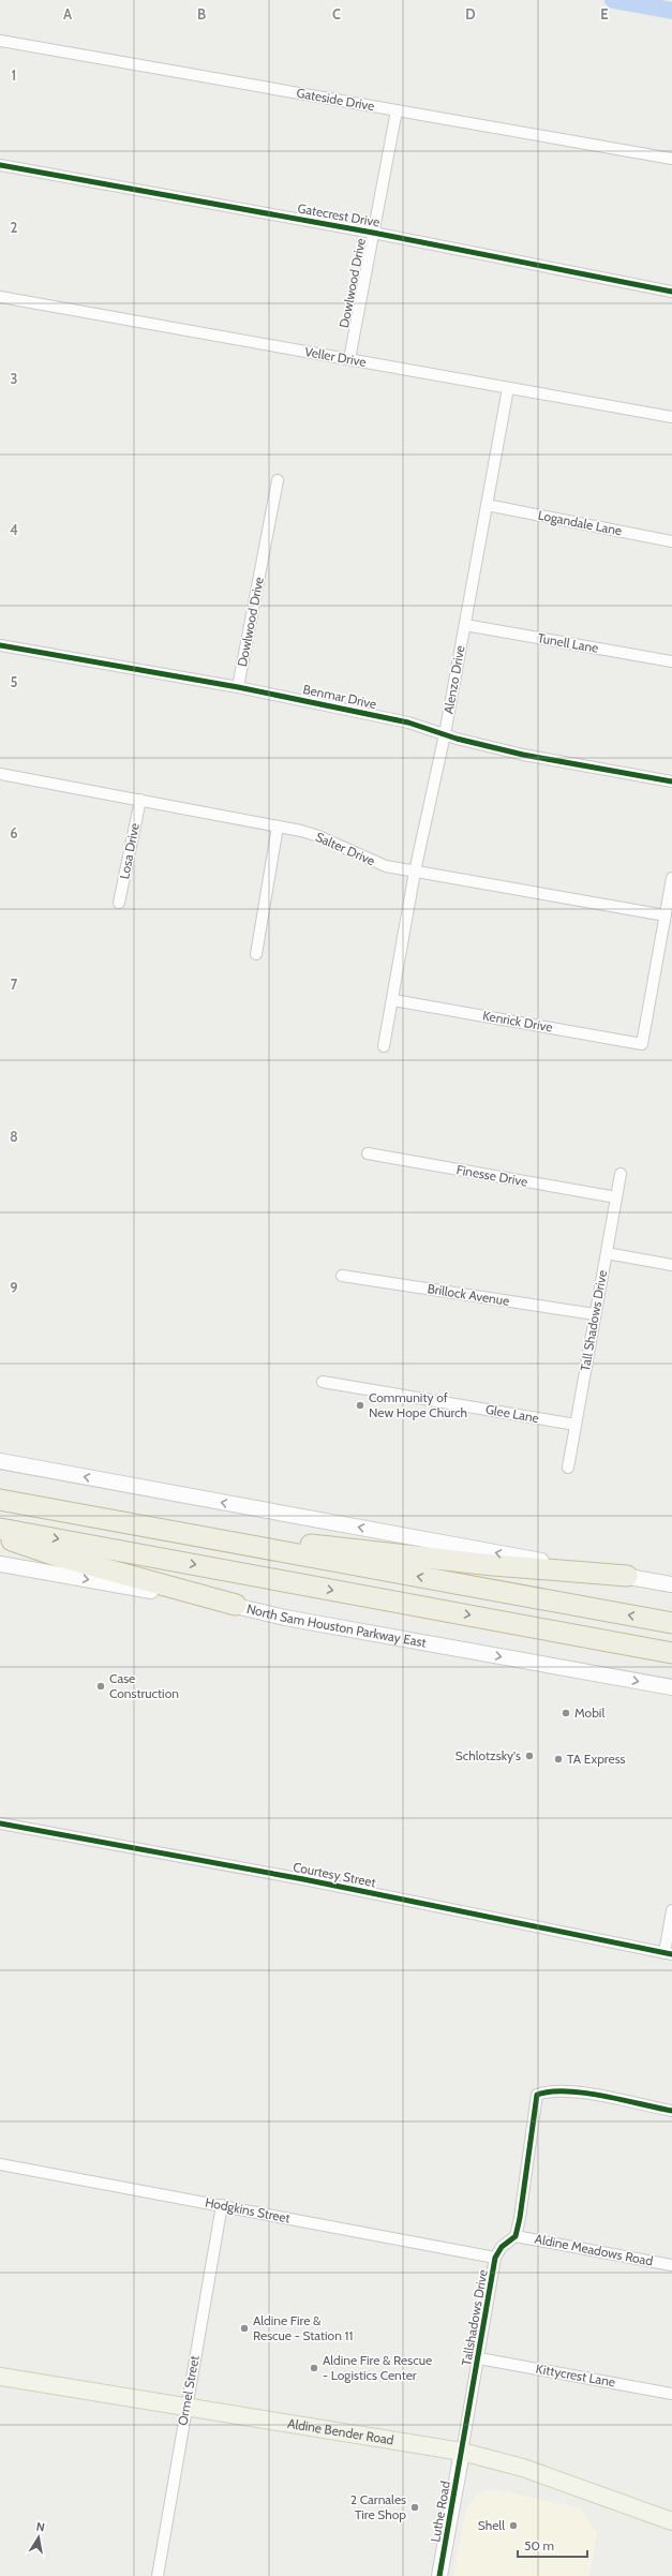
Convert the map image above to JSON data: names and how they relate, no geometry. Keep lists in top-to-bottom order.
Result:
{
  "streets": {
    "main road": ["North Sam Houston Parkway East", "Aldine Bender Road", "Luthe Road"],
    "street": [
      "Gateside Drive",
      "Gatecrest Drive",
      "Dowlwood Drive",
      "Veller Drive",
      "Logandale Lane",
      "Tunell Lane",
      "Alenzo Drive",
      "Benmar Drive",
      "Salter Drive",
      "Losa Drive",
      "Kenrick Drive",
      "Finesse Drive",
      "Brillock Avenue",
      "Tall Shadows Drive",
      "Glee Lane",
      "Courtesy Street",
      "Hodgkins Street",
      "Aldine Meadows Road",
      "Tallshadows Drive",
      "Kittycrest Lane",
      "Ormel Street"
    ]
  },
  "crossings": [
    ["Gateside Drive", "Dowlwood Drive"],
    ["Gatecrest Drive", "Dowlwood Drive"],
    ["Dowlwood Drive", "Veller Drive"],
    ["Dowlwood Drive", "Benmar Drive"],
    ["Veller Drive", "Alenzo Drive"],
    ["Logandale Lane", "Alenzo Drive"],
    ["Tunell Lane", "Alenzo Drive"],
    ["Alenzo Drive", "Benmar Drive"],
    ["Alenzo Drive", "Salter Drive"],
    ["Alenzo Drive", "Kenrick Drive"],
    ["Salter Drive", "Losa Drive"],
    ["Salter Drive", "Kenrick Drive"],
    ["Finesse Drive", "Tall Shadows Drive"],
    ["Brillock Avenue", "Tall Shadows Drive"],
    ["Tall Shadows Drive", "Glee Lane"],
    ["Hodgkins Street", "Tallshadows Drive"],
    ["Hodgkins Street", "Ormel Street"],
    ["Aldine Meadows Road", "Tallshadows Drive"],
    ["Tallshadows Drive", "Kittycrest Lane"],
    ["Tallshadows Drive", "Aldine Bender Road"],
    ["Tallshadows Drive", "Luthe Road"],
    ["Ormel Street", "Aldine Bender Road"],
    ["Aldine Bender Road", "Luthe Road"]
  ],
  "places": [
    "Community of New Hope Church",
    "Case Construction",
    "Mobil",
    "Schlotzsky's",
    "TA Express",
    "Aldine Fire & Rescue - Station 11",
    "Aldine Fire & Rescue - Logistics Center",
    "2 Carnales Tire Shop",
    "Shell"
  ],
  "scale_bar": "50 m",
  "north": "top",
  "grid": {
    "columns": [
      "A",
      "B",
      "C",
      "D",
      "E"
    ],
    "rows": [
      "1",
      "2",
      "3",
      "4",
      "5",
      "6",
      "7",
      "8",
      "9"
    ]
  }
}
